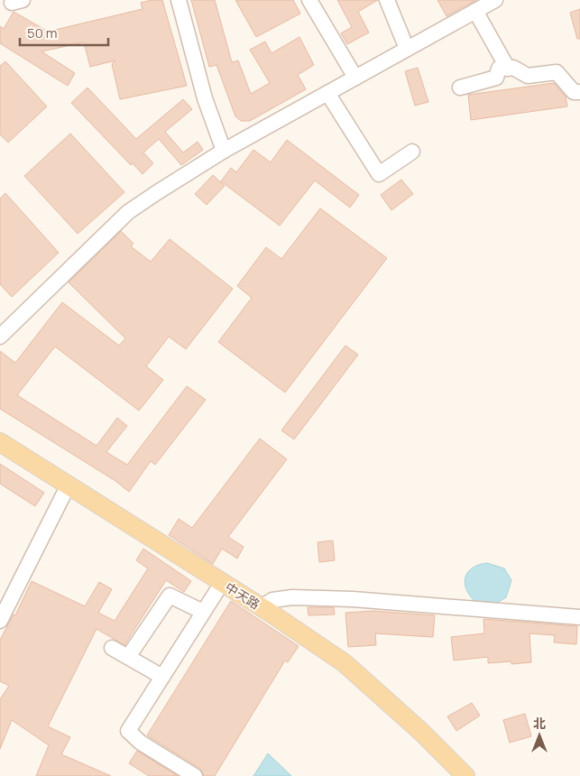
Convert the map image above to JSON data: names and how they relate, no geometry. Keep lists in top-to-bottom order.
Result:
{
  "streets": {
    "main road": ["中天路"]
  },
  "scale_bar": "50 m",
  "north": "top"
}
